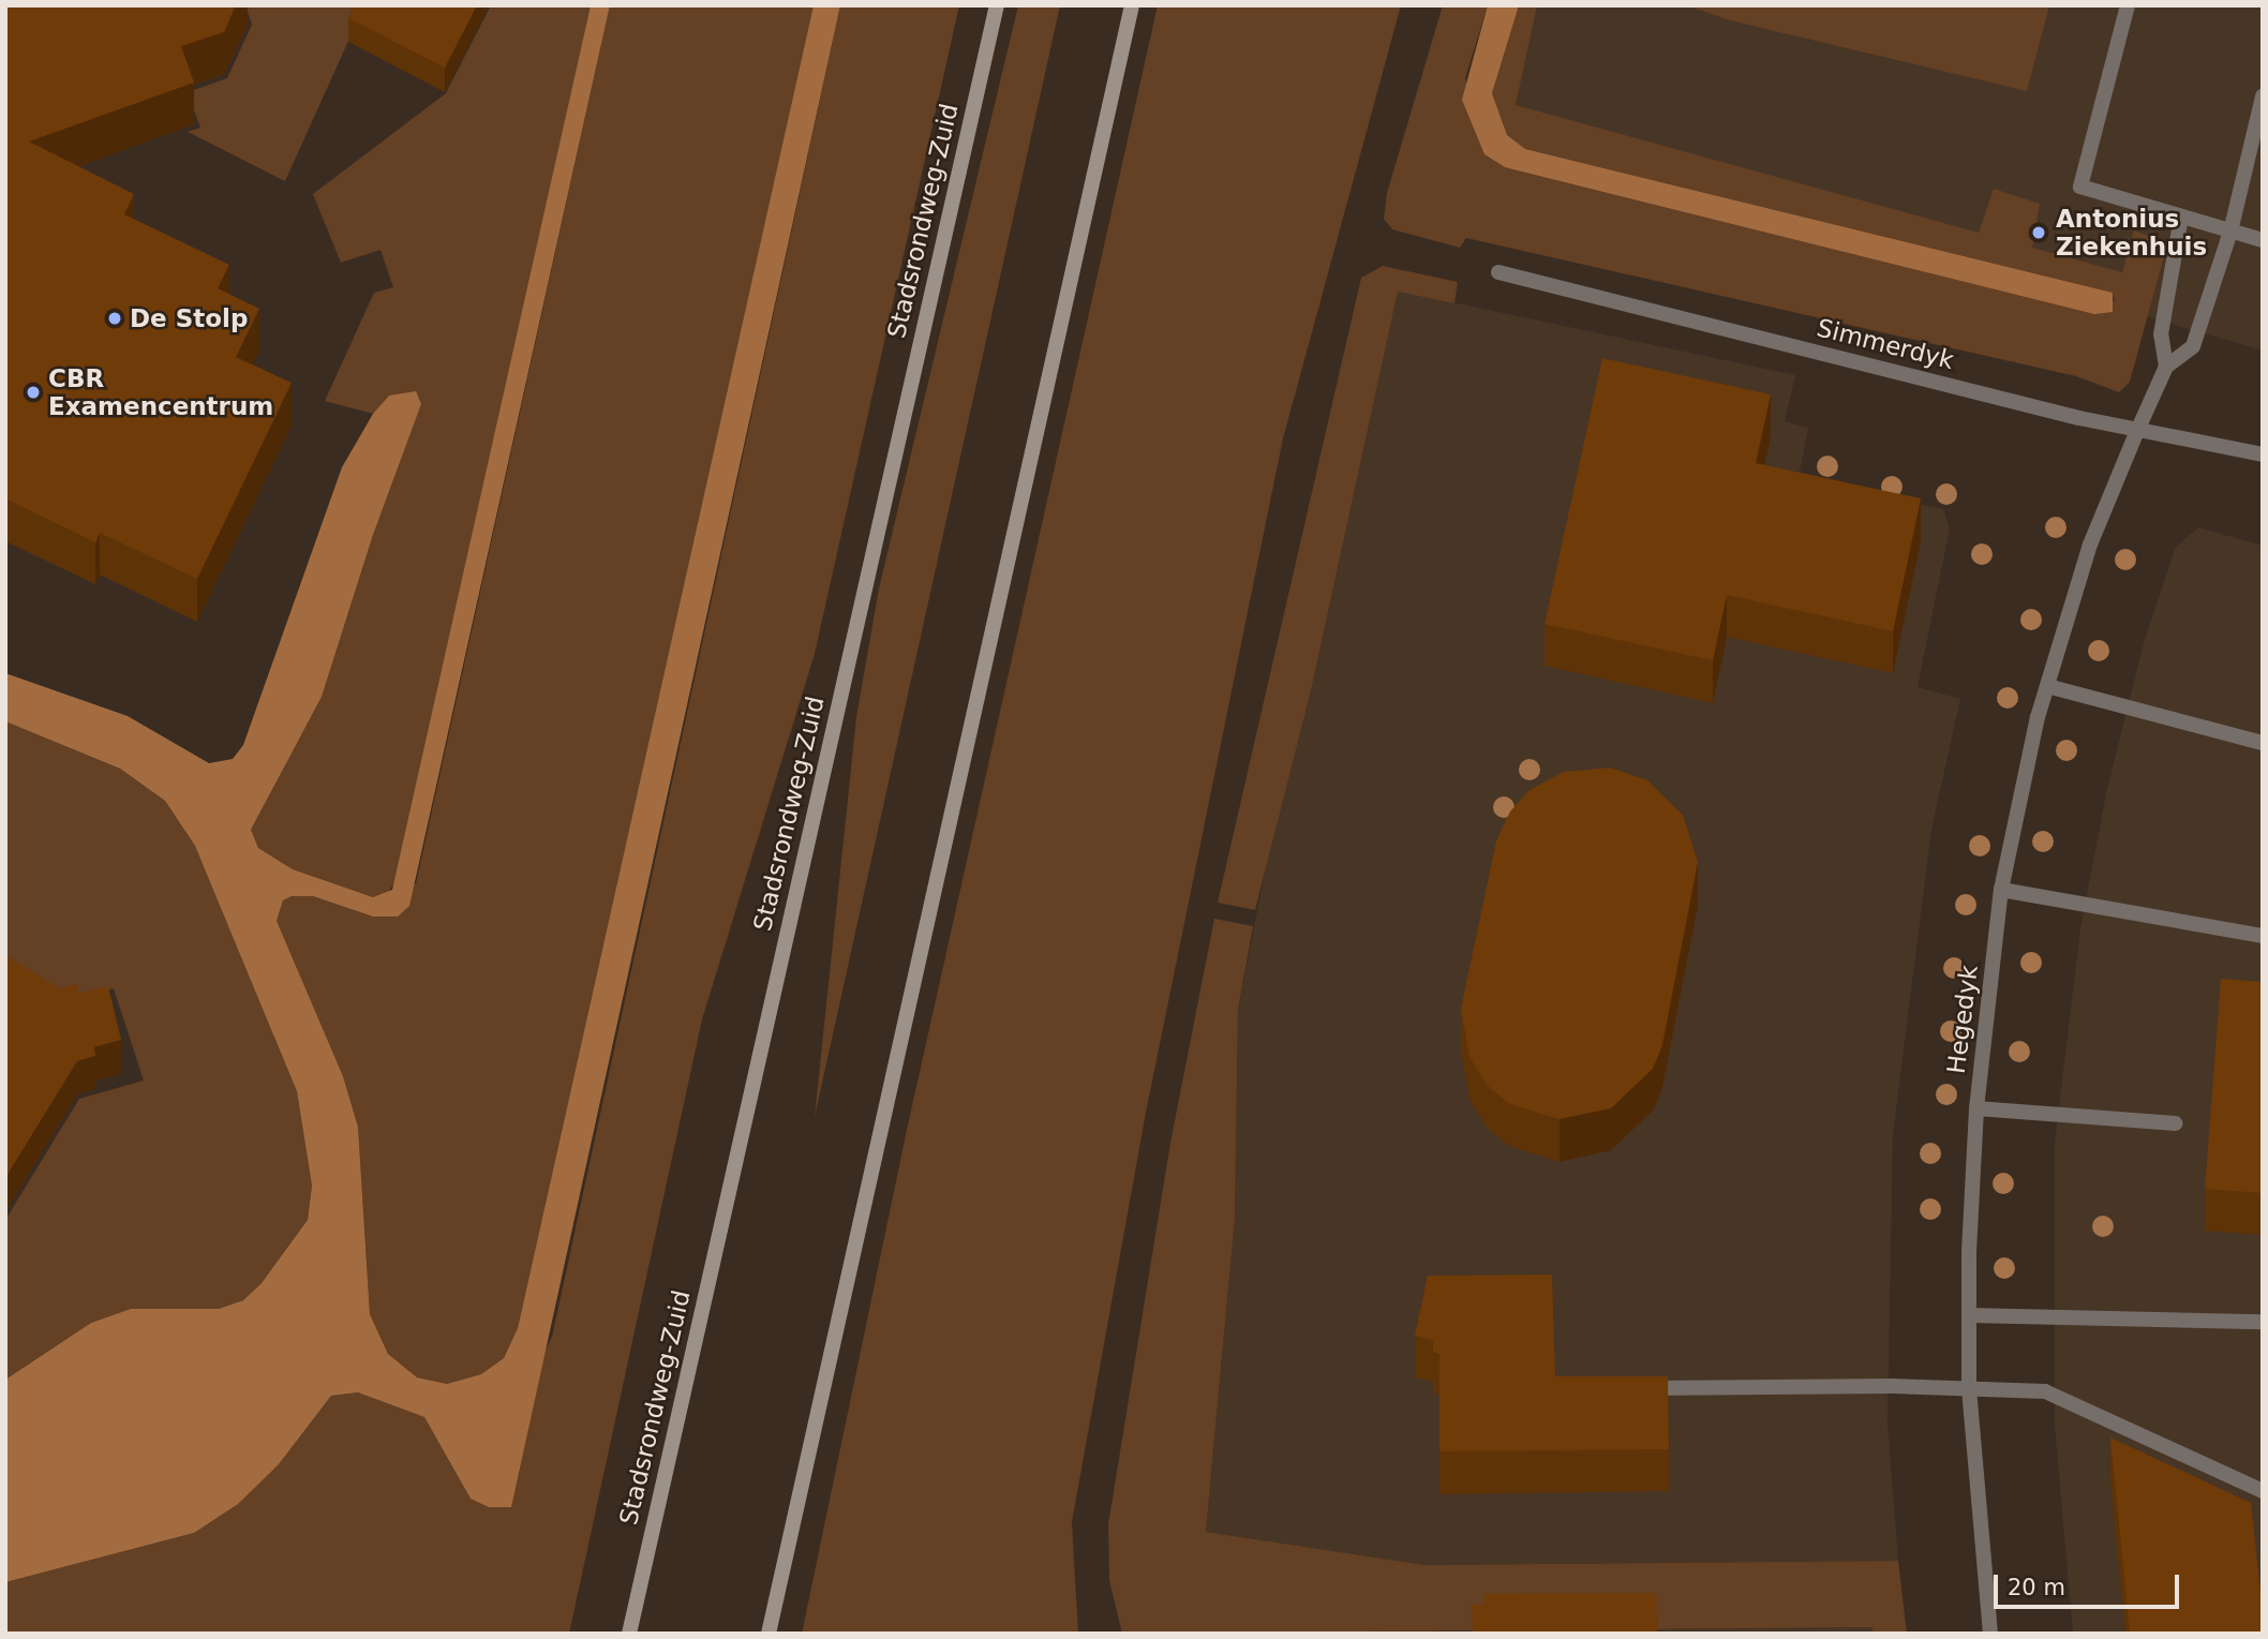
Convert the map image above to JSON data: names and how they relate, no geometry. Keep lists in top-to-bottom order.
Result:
{
  "streets": {
    "main road": ["Stadsrondweg-Zuid"],
    "street": ["Simmerdyk", "Hegedyk"]
  },
  "crossings": [
    ["Simmerdyk", "Hegedyk"]
  ],
  "places": ["Antonius Ziekenhuis", "De Stolp", "CBR Examencentrum"],
  "scale_bar": "20 m"
}
